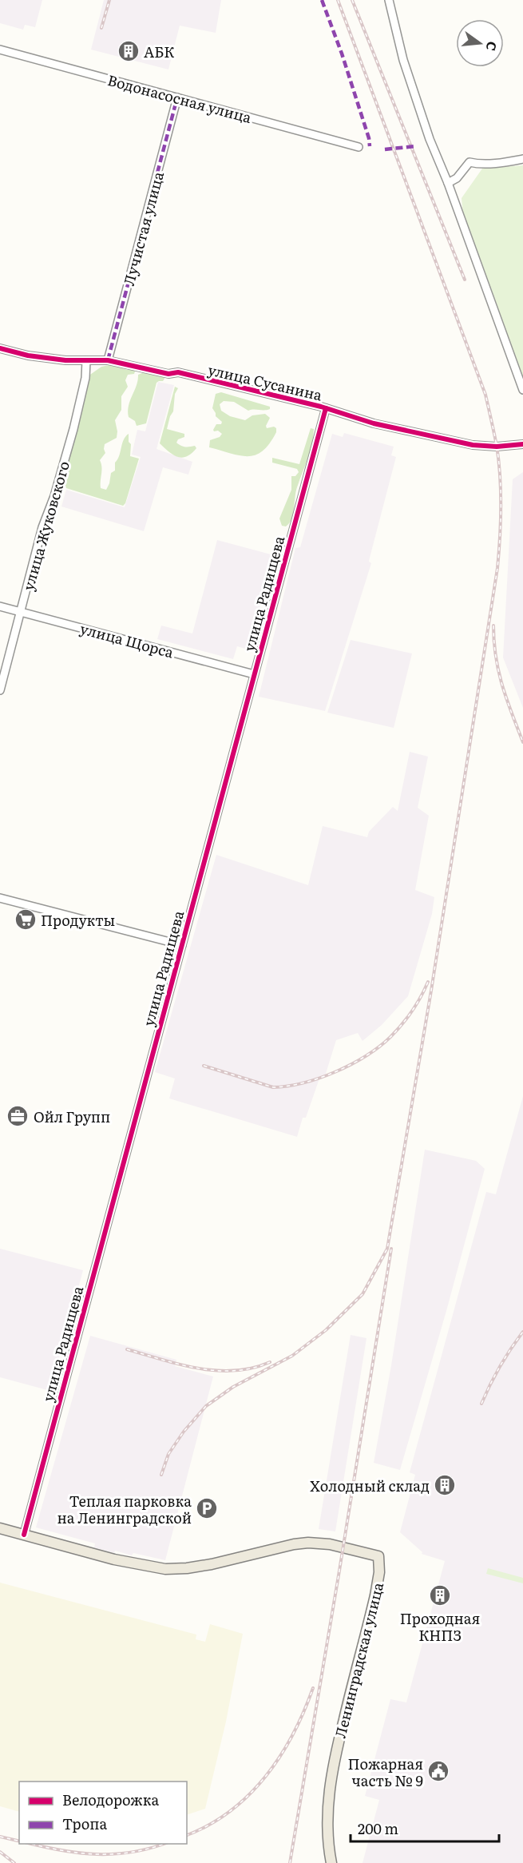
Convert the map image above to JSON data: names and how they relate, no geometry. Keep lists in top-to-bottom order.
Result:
{
  "streets": {
    "main road": ["Ленинградская улица"],
    "street": [
      "Водонасосная улица",
      "Лучистая улица",
      "улица Сусанина",
      "улица Жуковского",
      "улица Радищева",
      "улица Щорса"
    ]
  },
  "crossings": [
    ["Водонасосная улица", "Лучистая улица"],
    ["Лучистая улица", "улица Сусанина"],
    ["улица Сусанина", "улица Жуковского"],
    ["улица Сусанина", "улица Радищева"],
    ["улица Жуковского", "улица Щорса"],
    ["улица Радищева", "улица Щорса"],
    ["улица Радищева", "Ленинградская улица"]
  ],
  "places": {
    "building": ["АБК", "Холодный склад", "Проходная КНПЗ"],
    "supermarket": ["Продукты"],
    "office": ["Ойл Групп"],
    "parking": ["Теплая парковка на Ленинградской"],
    "public building": ["Пожарная часть № 9"]
  },
  "legend": ["Велодорожка", "Тропа"],
  "scale_bar": "200 m",
  "north": "right"
}
